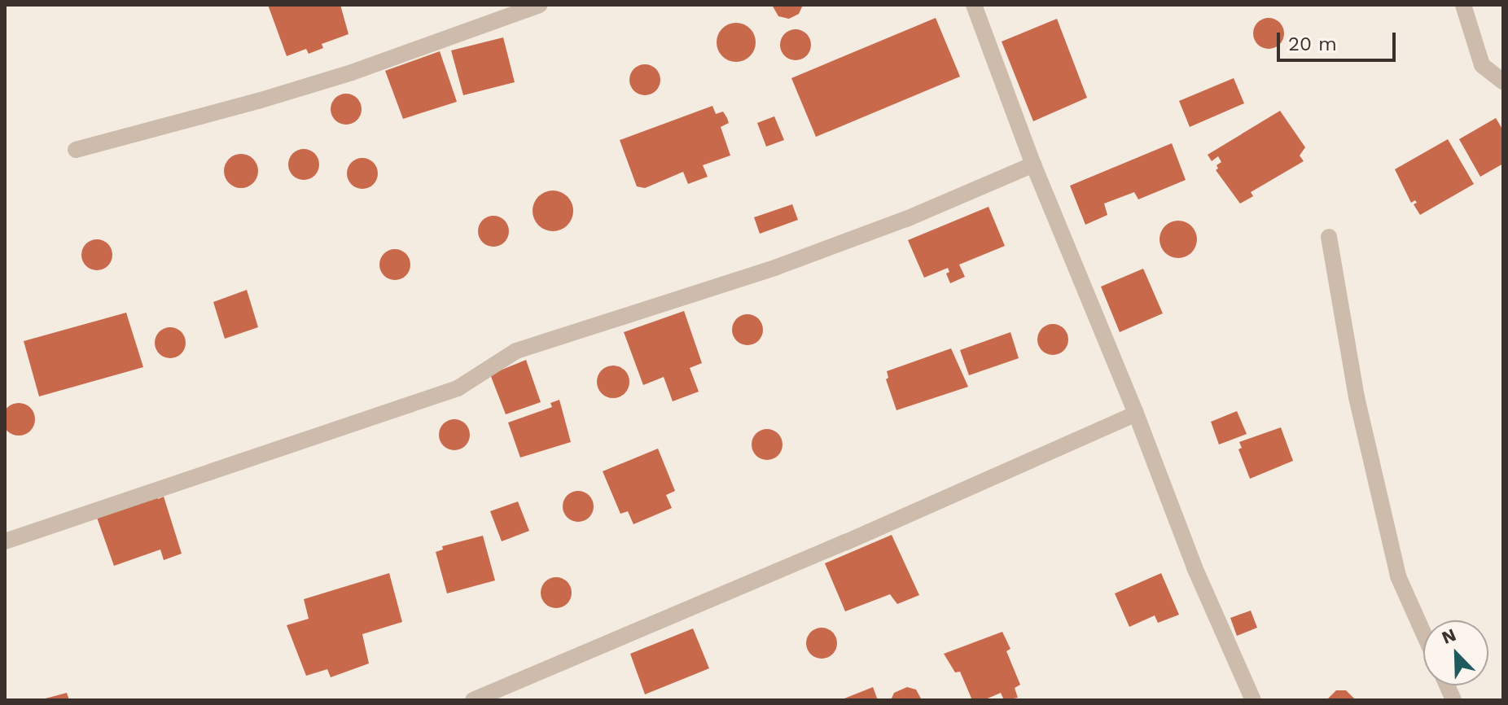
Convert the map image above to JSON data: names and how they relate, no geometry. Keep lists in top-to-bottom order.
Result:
{
  "scale_bar": "20 m",
  "north": "top left"
}
